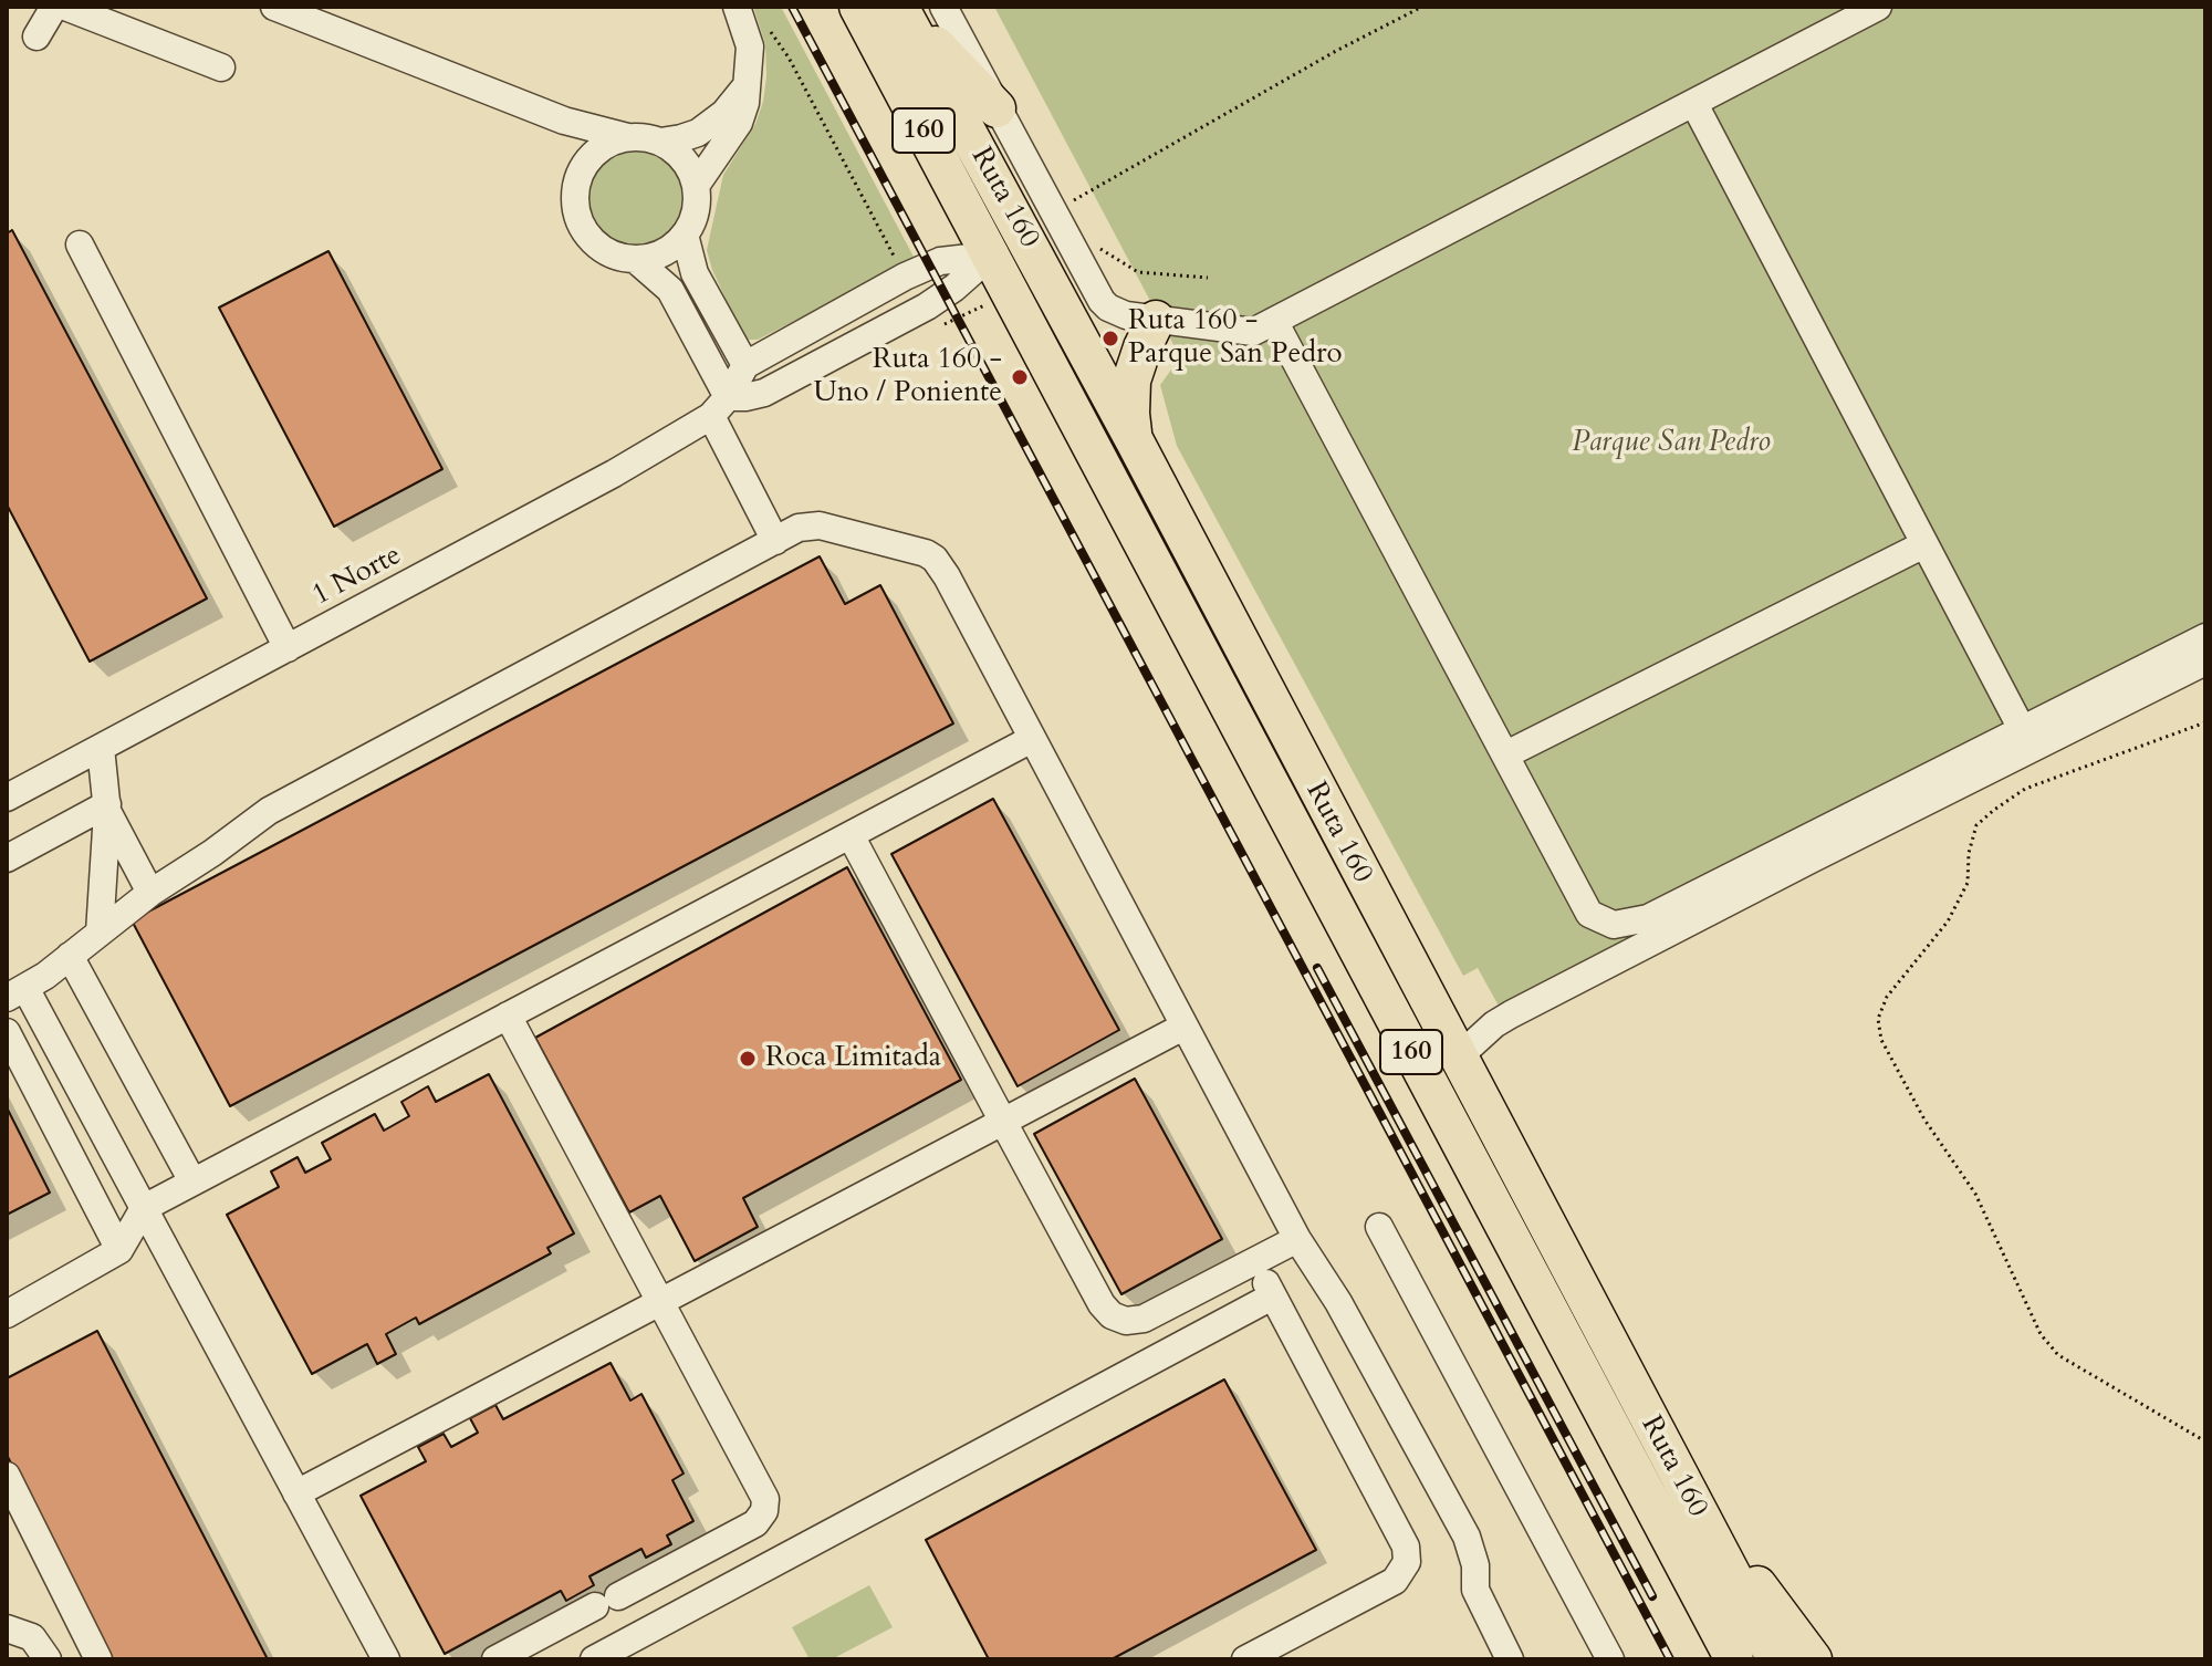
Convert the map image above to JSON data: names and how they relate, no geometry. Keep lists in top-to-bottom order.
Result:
{
  "streets": {
    "highway": ["160", "Ruta 160"],
    "street": ["1 Norte"]
  },
  "crossings": [
    ["Ruta 160", "1 Norte"]
  ],
  "parks": ["Parque San Pedro"],
  "places": ["Ruta 160 - Parque San Pedro", "Ruta 160 - Uno / Poniente", "Roca Limitada"]
}
